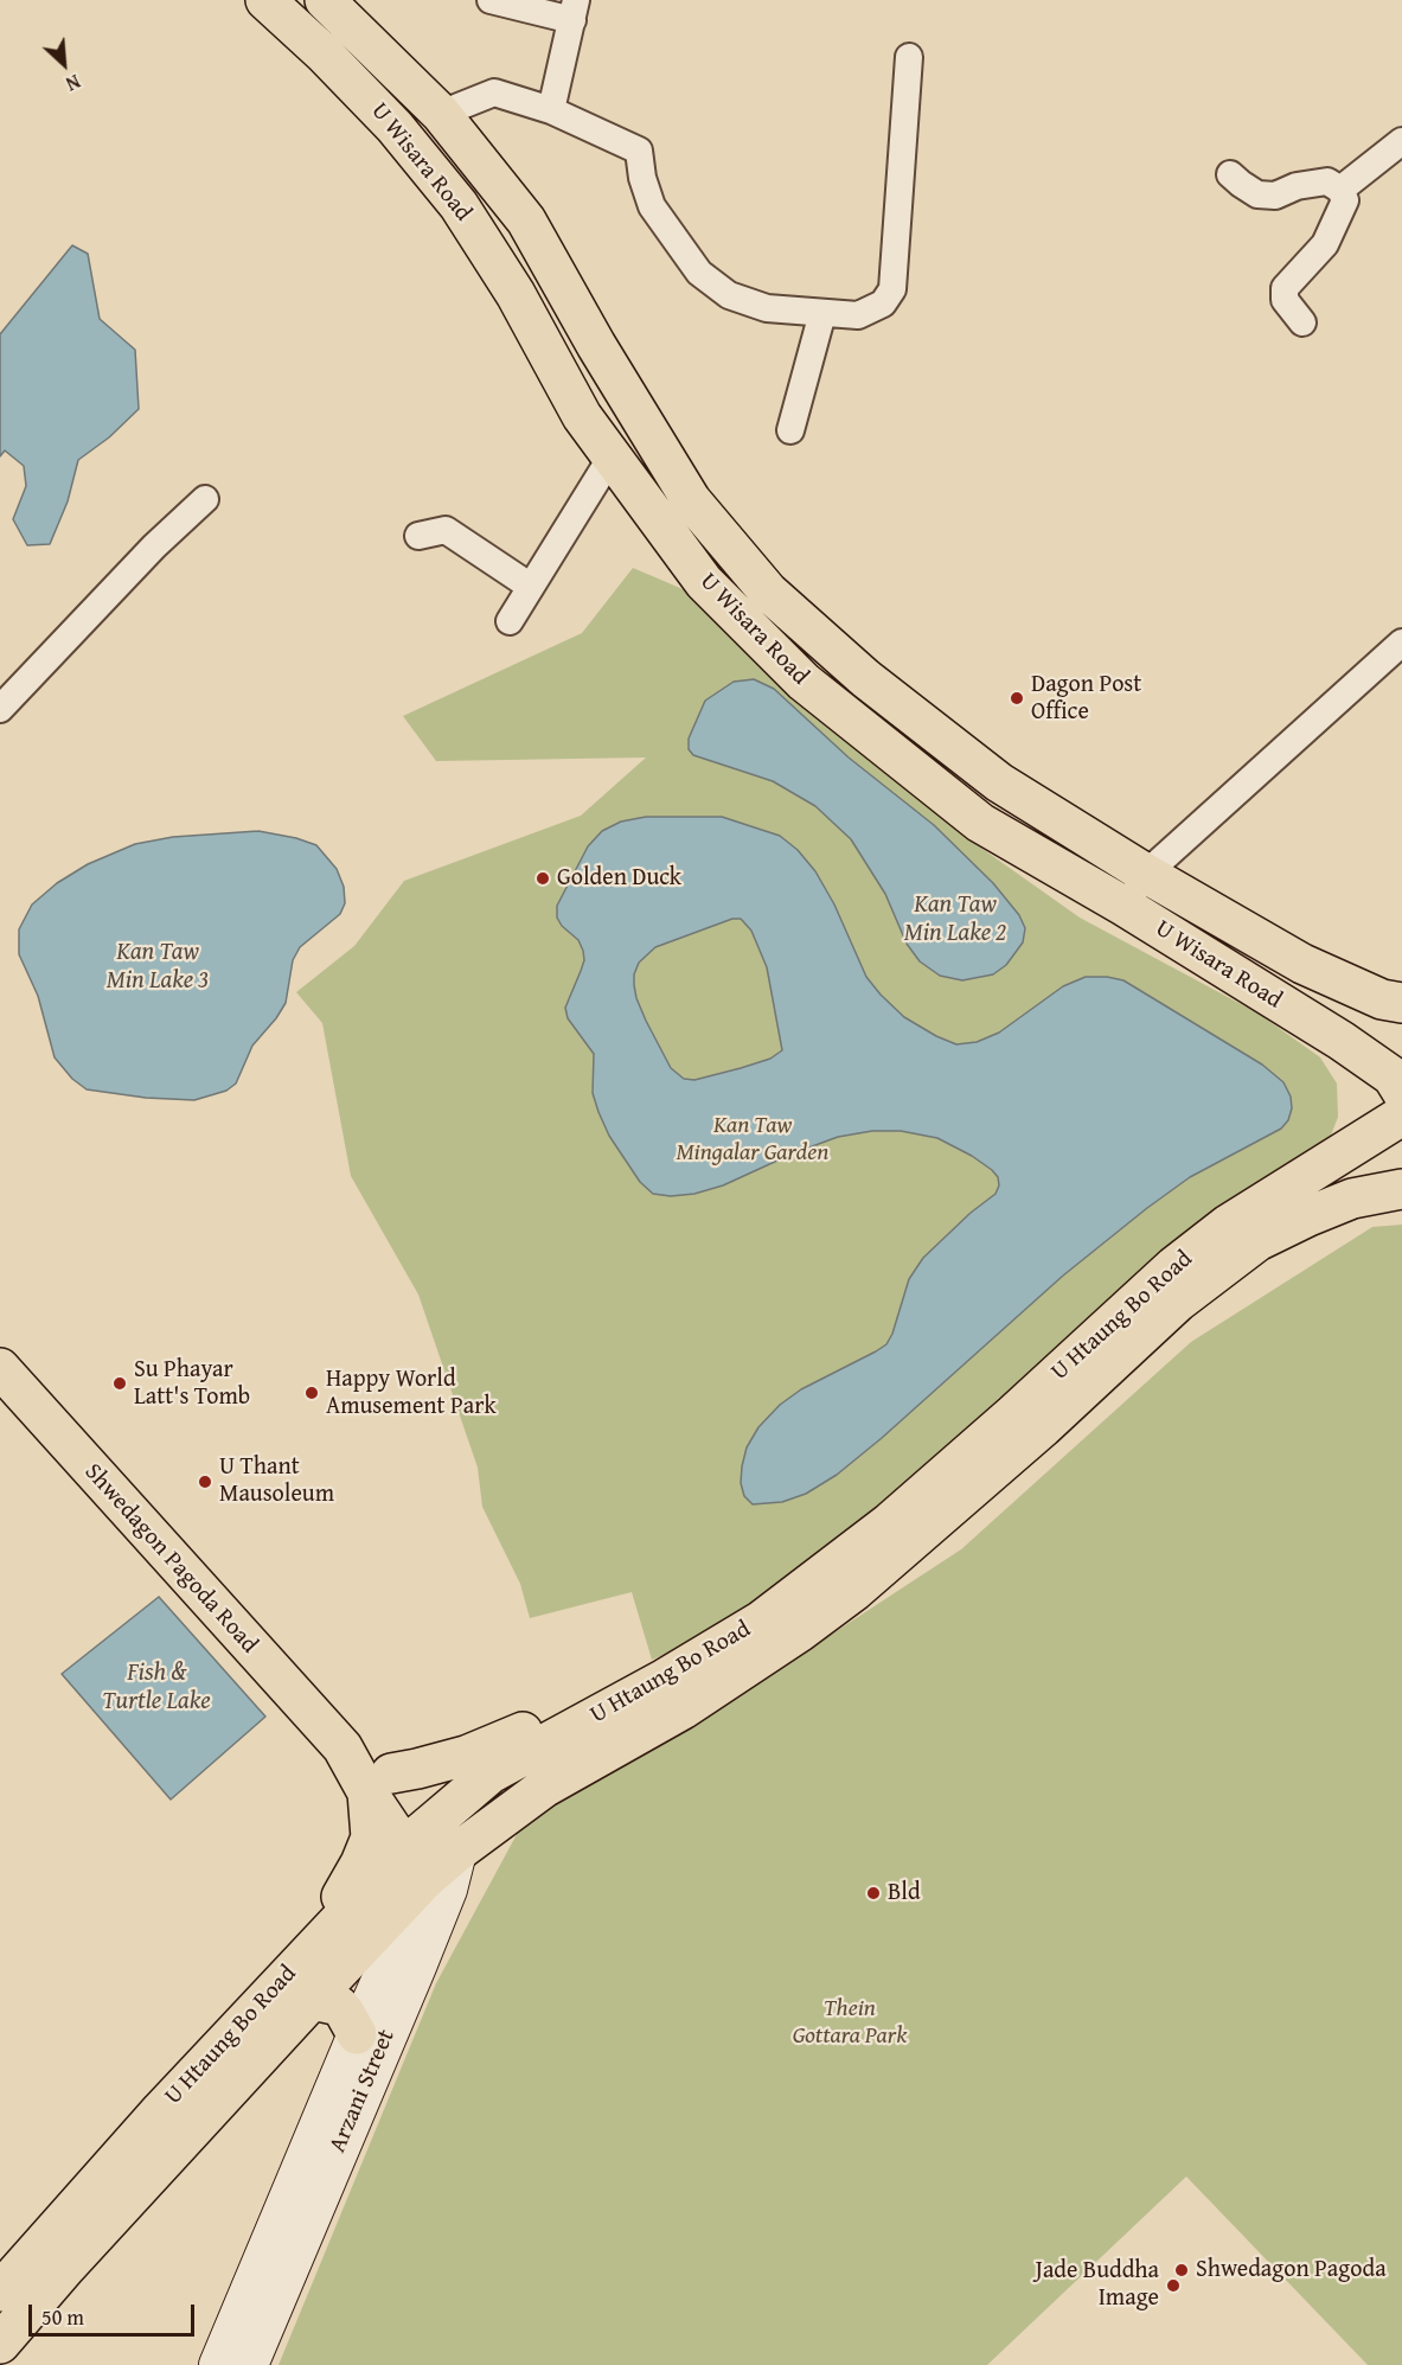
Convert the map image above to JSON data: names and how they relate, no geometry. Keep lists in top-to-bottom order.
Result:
{
  "streets": {
    "main road": [
      "U Wisara Road",
      "U Htaung Bo Road",
      "Shwedagon Pagoda Road",
      "Arzani Street"
    ]
  },
  "crossings": [
    ["U Htaung Bo Road", "Shwedagon Pagoda Road"],
    ["U Htaung Bo Road", "Arzani Street"],
    ["Shwedagon Pagoda Road", "Arzani Street"]
  ],
  "water": ["Kan Taw Min Lake 2", "Kan Taw Min Lake 3", "Fish & Turtle Lake"],
  "parks": ["Kan Taw Mingalar Garden", "Thein Gottara Park"],
  "places": [
    "Dagon Post Office",
    "Golden Duck",
    "Su Phayar Latt's Tomb",
    "Happy World Amusement Park",
    "U Thant Mausoleum",
    "Bld",
    "Shwedagon Pagoda",
    "Jade Buddha Image"
  ],
  "scale_bar": "50 m",
  "north": "bottom right"
}
